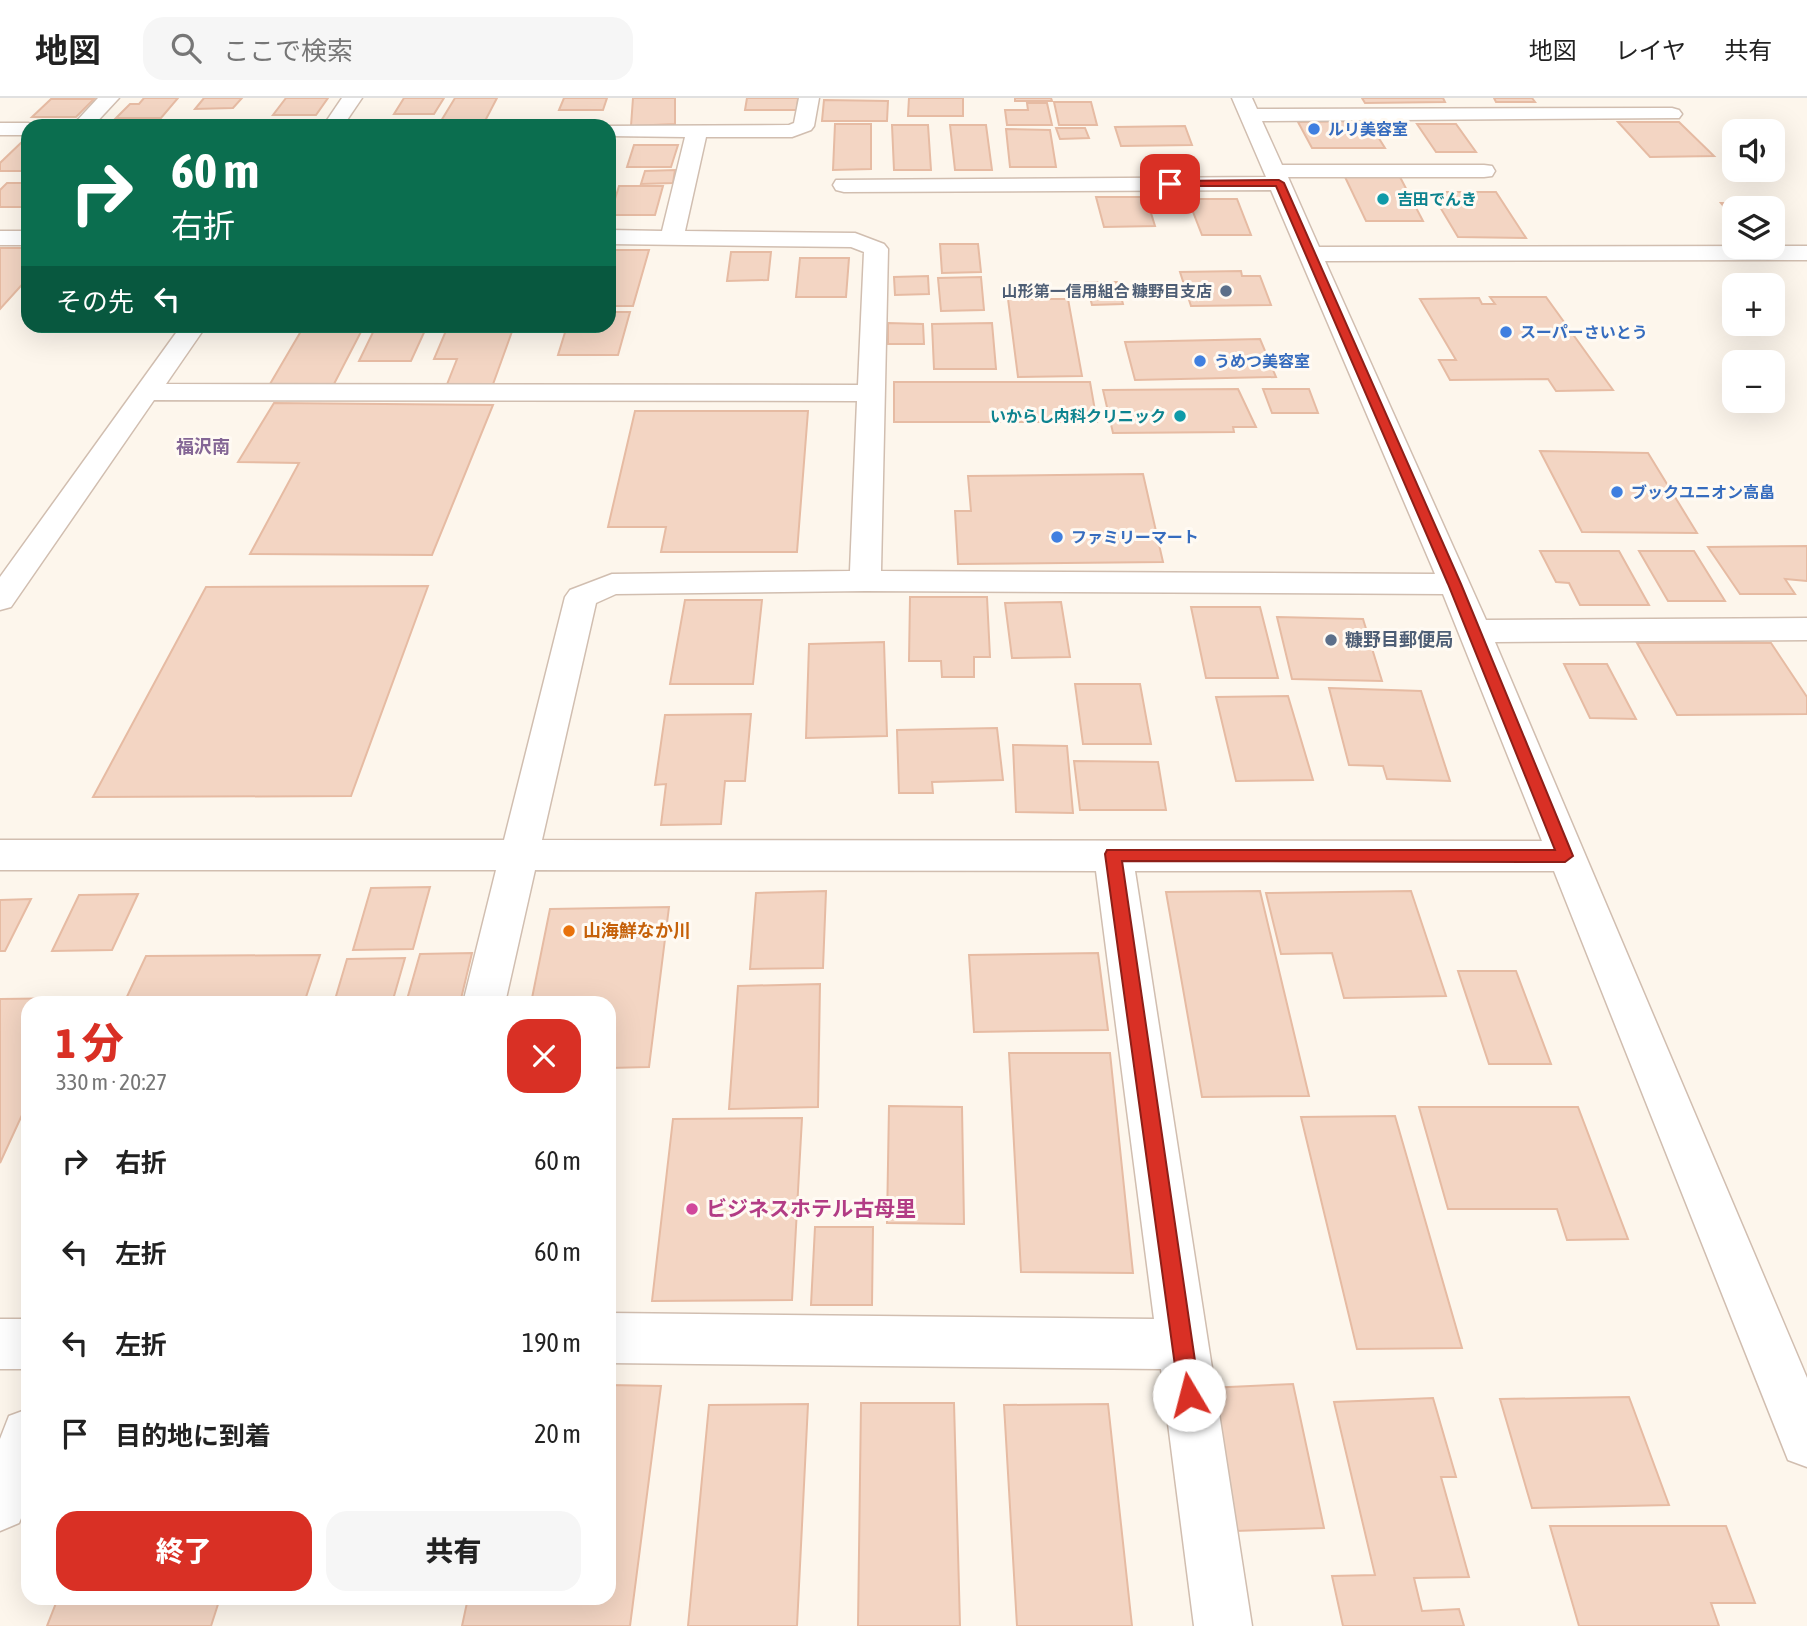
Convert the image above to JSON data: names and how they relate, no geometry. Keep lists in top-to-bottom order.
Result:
{
  "districts": ["福沢南"],
  "places": [
    "ルリ美容室",
    "吉田でんき",
    "山形第一信用組合 糠野目支店",
    "スーパーさいとう",
    "うめつ美容室",
    "いからし内科クリニック",
    "ブックユニオン高畠",
    "ファミリーマート",
    "糠野目郵便局",
    "山海鮮なか川",
    "ビジネスホテル古母里"
  ],
  "page": {
    "header": "地図",
    "search": "ここで検索",
    "nav": ["地図", "レイヤ", "共有"],
    "map_buttons": ["+", "−"],
    "turn": ["60 m", "右折"],
    "then": "その先",
    "heading": ["1 分", "330 m · 20:27"],
    "list": [
      {
        "name": "右折",
        "value": "60 m"
      },
      {
        "name": "左折",
        "value": "60 m"
      },
      {
        "name": "左折",
        "value": "190 m"
      },
      {
        "name": "目的地に到着",
        "value": "20 m"
      }
    ],
    "buttons": ["終了", "共有"]
  }
}
